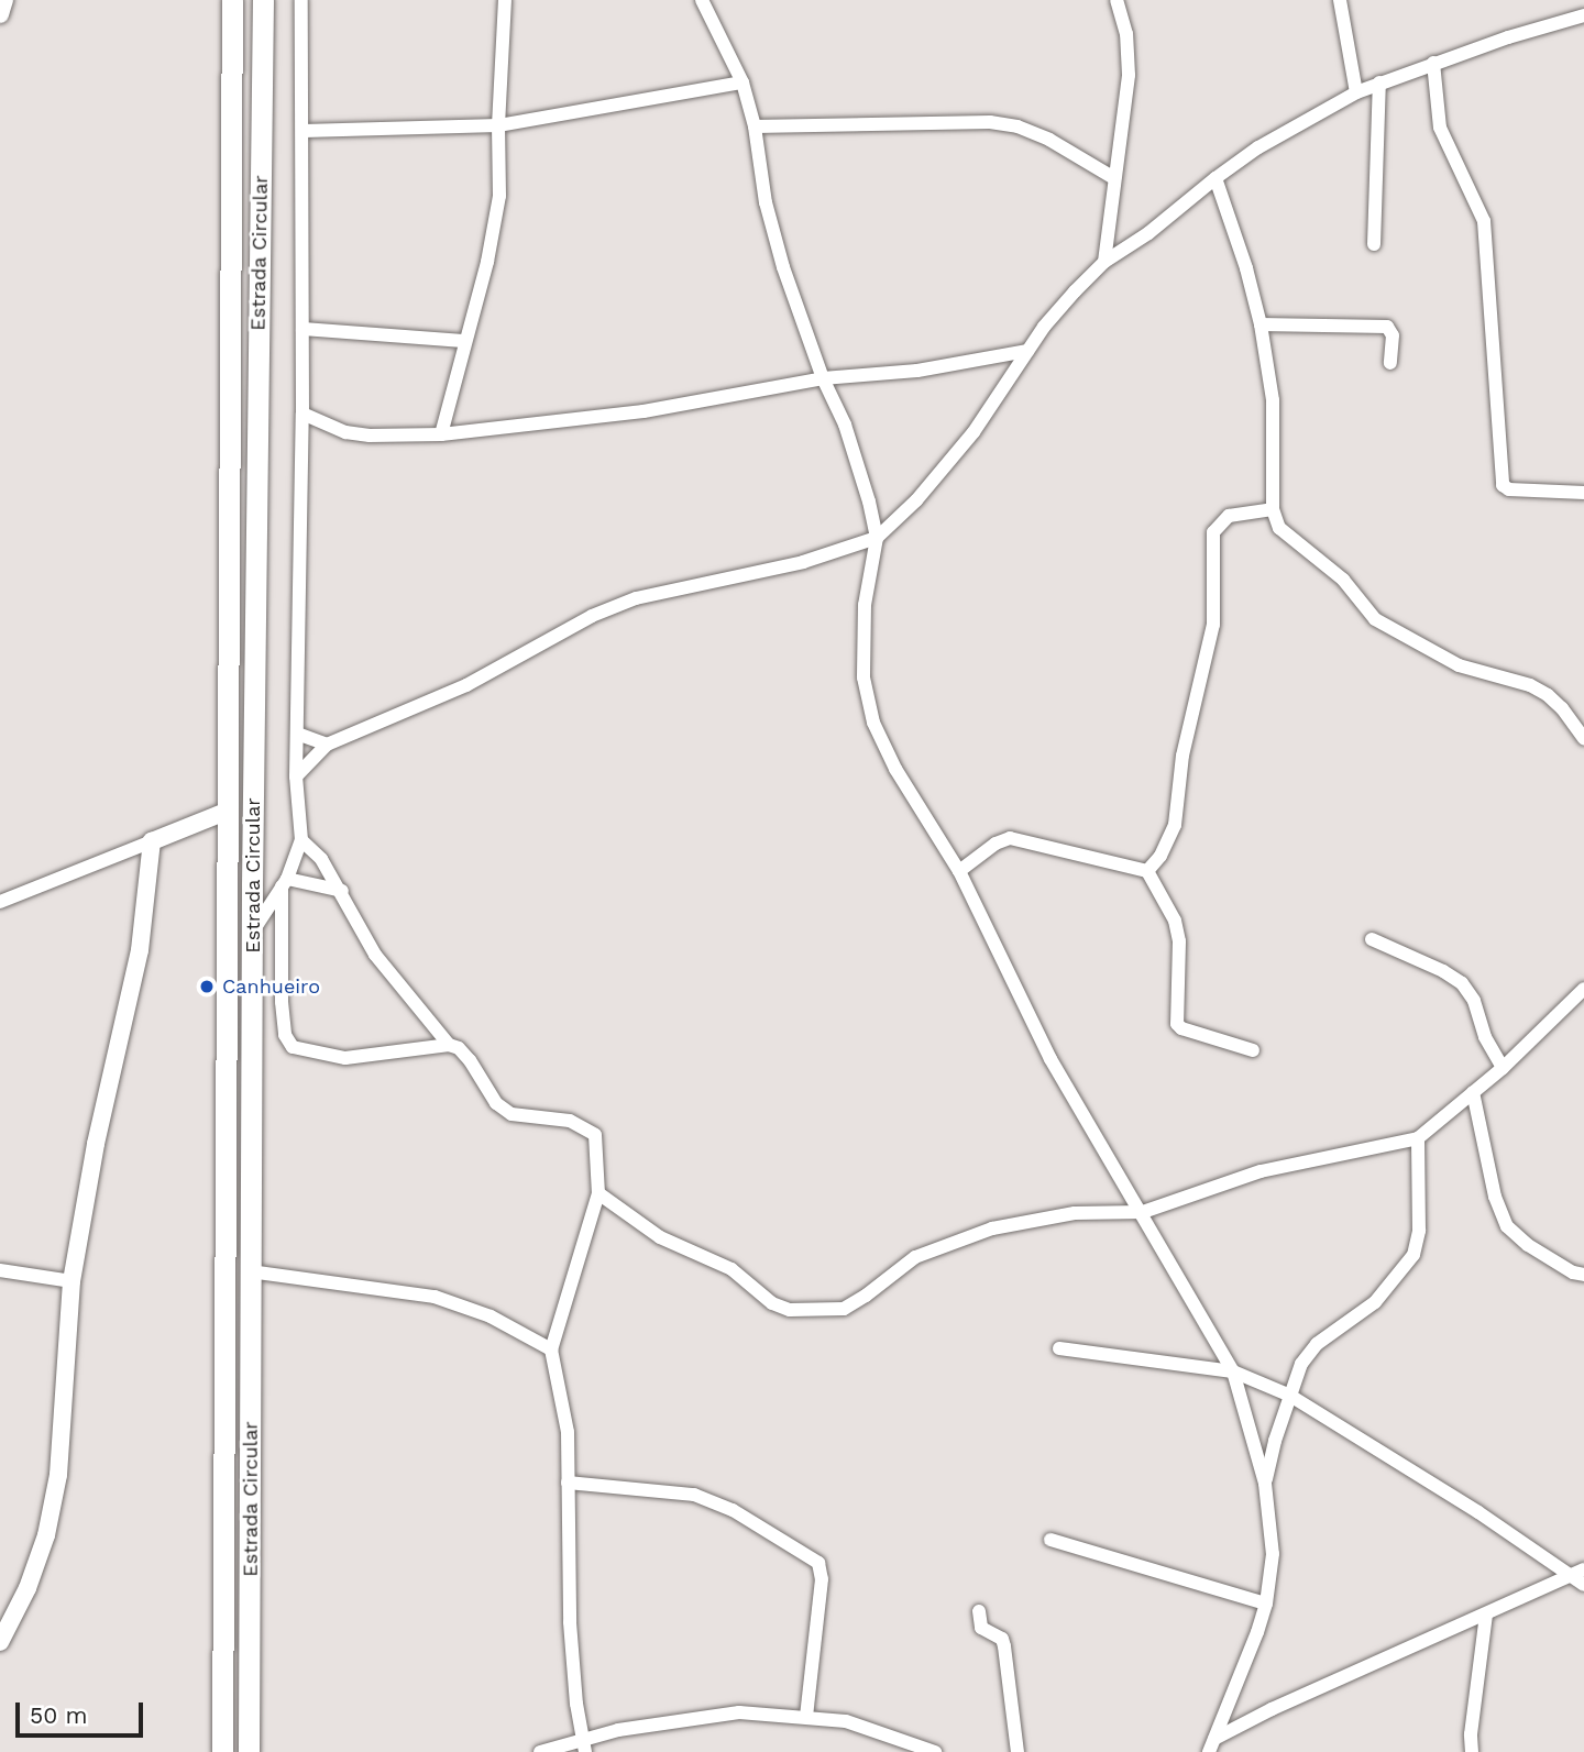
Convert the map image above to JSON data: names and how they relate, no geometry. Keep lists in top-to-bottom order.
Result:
{
  "streets": {
    "main road": ["Estrada Circular"]
  },
  "places": ["Canhueiro"],
  "scale_bar": "50 m"
}
